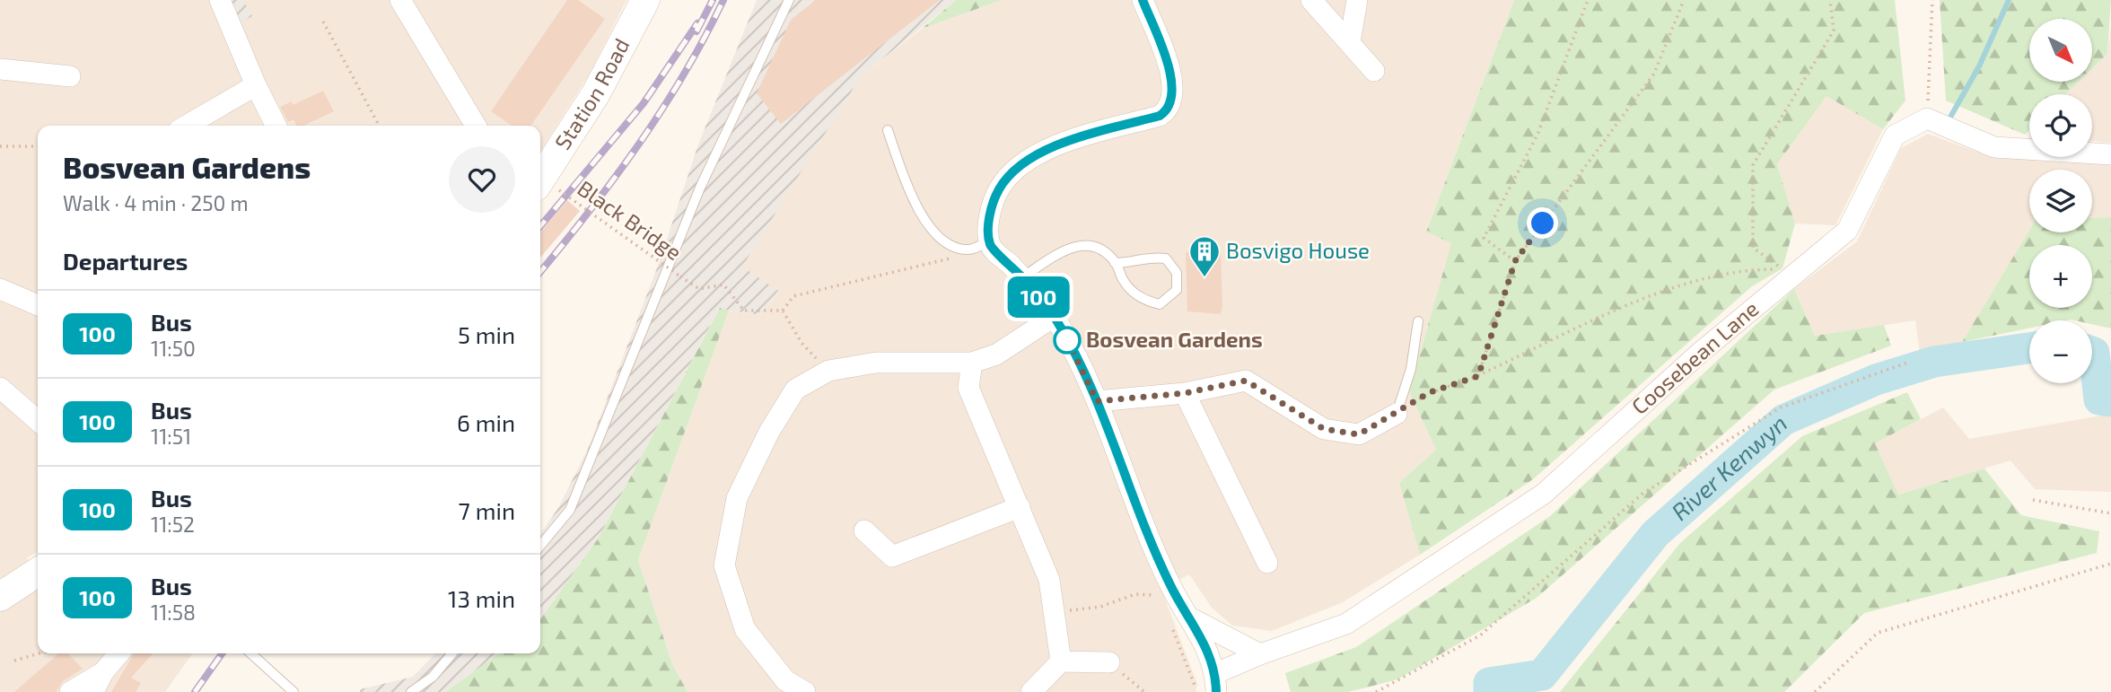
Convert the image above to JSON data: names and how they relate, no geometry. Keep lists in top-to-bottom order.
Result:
{
  "streets": {
    "street": ["Station Road", "Coosebean Lane"],
    "path": ["Black Bridge"]
  },
  "crossings": [
    ["Station Road", "Black Bridge"]
  ],
  "water": ["River Kenwyn"],
  "places": {
    "building": ["Bosvigo House"],
    "other": ["Bosvean Gardens"]
  },
  "lines": ["bus line 100"],
  "north": "bottom right",
  "page": {
    "on_map": "100",
    "map_buttons": ["+", "−"],
    "heading": [
      ["Bosvean Gardens", "Walk · 4 min · 250 m"],
      "Departures"
    ],
    "list": [
      {
        "mark": "100",
        "name": "Bus",
        "note": "11:50",
        "value": "5 min"
      },
      {
        "mark": "100",
        "name": "Bus",
        "note": "11:51",
        "value": "6 min"
      },
      {
        "mark": "100",
        "name": "Bus",
        "note": "11:52",
        "value": "7 min"
      },
      {
        "mark": "100",
        "name": "Bus",
        "note": "11:58",
        "value": "13 min"
      }
    ]
  }
}
